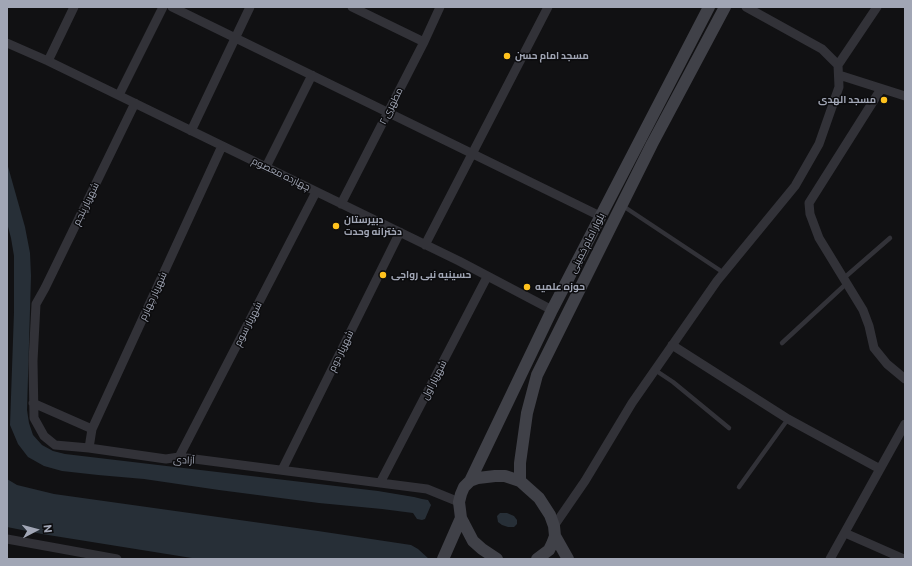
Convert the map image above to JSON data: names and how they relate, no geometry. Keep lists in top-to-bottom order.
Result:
{
  "streets": {
    "main road": ["بلوار امام خمینی"],
    "street": [
      "مطهری ۲",
      "چهارده معصوم",
      "شهریار پنجم",
      "شهریار چهارم",
      "شهریار سوم",
      "شهریار دوم",
      "شهریار اول",
      "آزادی"
    ]
  },
  "crossings": [
    ["مطهری ۲", "چهارده معصوم"],
    ["چهارده معصوم", "شهریار پنجم"],
    ["چهارده معصوم", "بلوار امام خمینی"],
    ["چهارده معصوم", "شهریار چهارم"],
    ["چهارده معصوم", "شهریار سوم"],
    ["چهارده معصوم", "شهریار دوم"],
    ["چهارده معصوم", "شهریار اول"],
    ["شهریار پنجم", "آزادی"],
    ["بلوار امام خمینی", "آزادی"],
    ["شهریار چهارم", "آزادی"],
    ["شهریار سوم", "آزادی"],
    ["شهریار دوم", "آزادی"],
    ["شهریار اول", "آزادی"]
  ],
  "places": [
    "مسجد امام حسن",
    "مسجد الهدی",
    "دبیرستان دخترانه وحدت",
    "حسینیه نبی رواجی",
    "حوزه علمیه"
  ],
  "north": "right"
}
